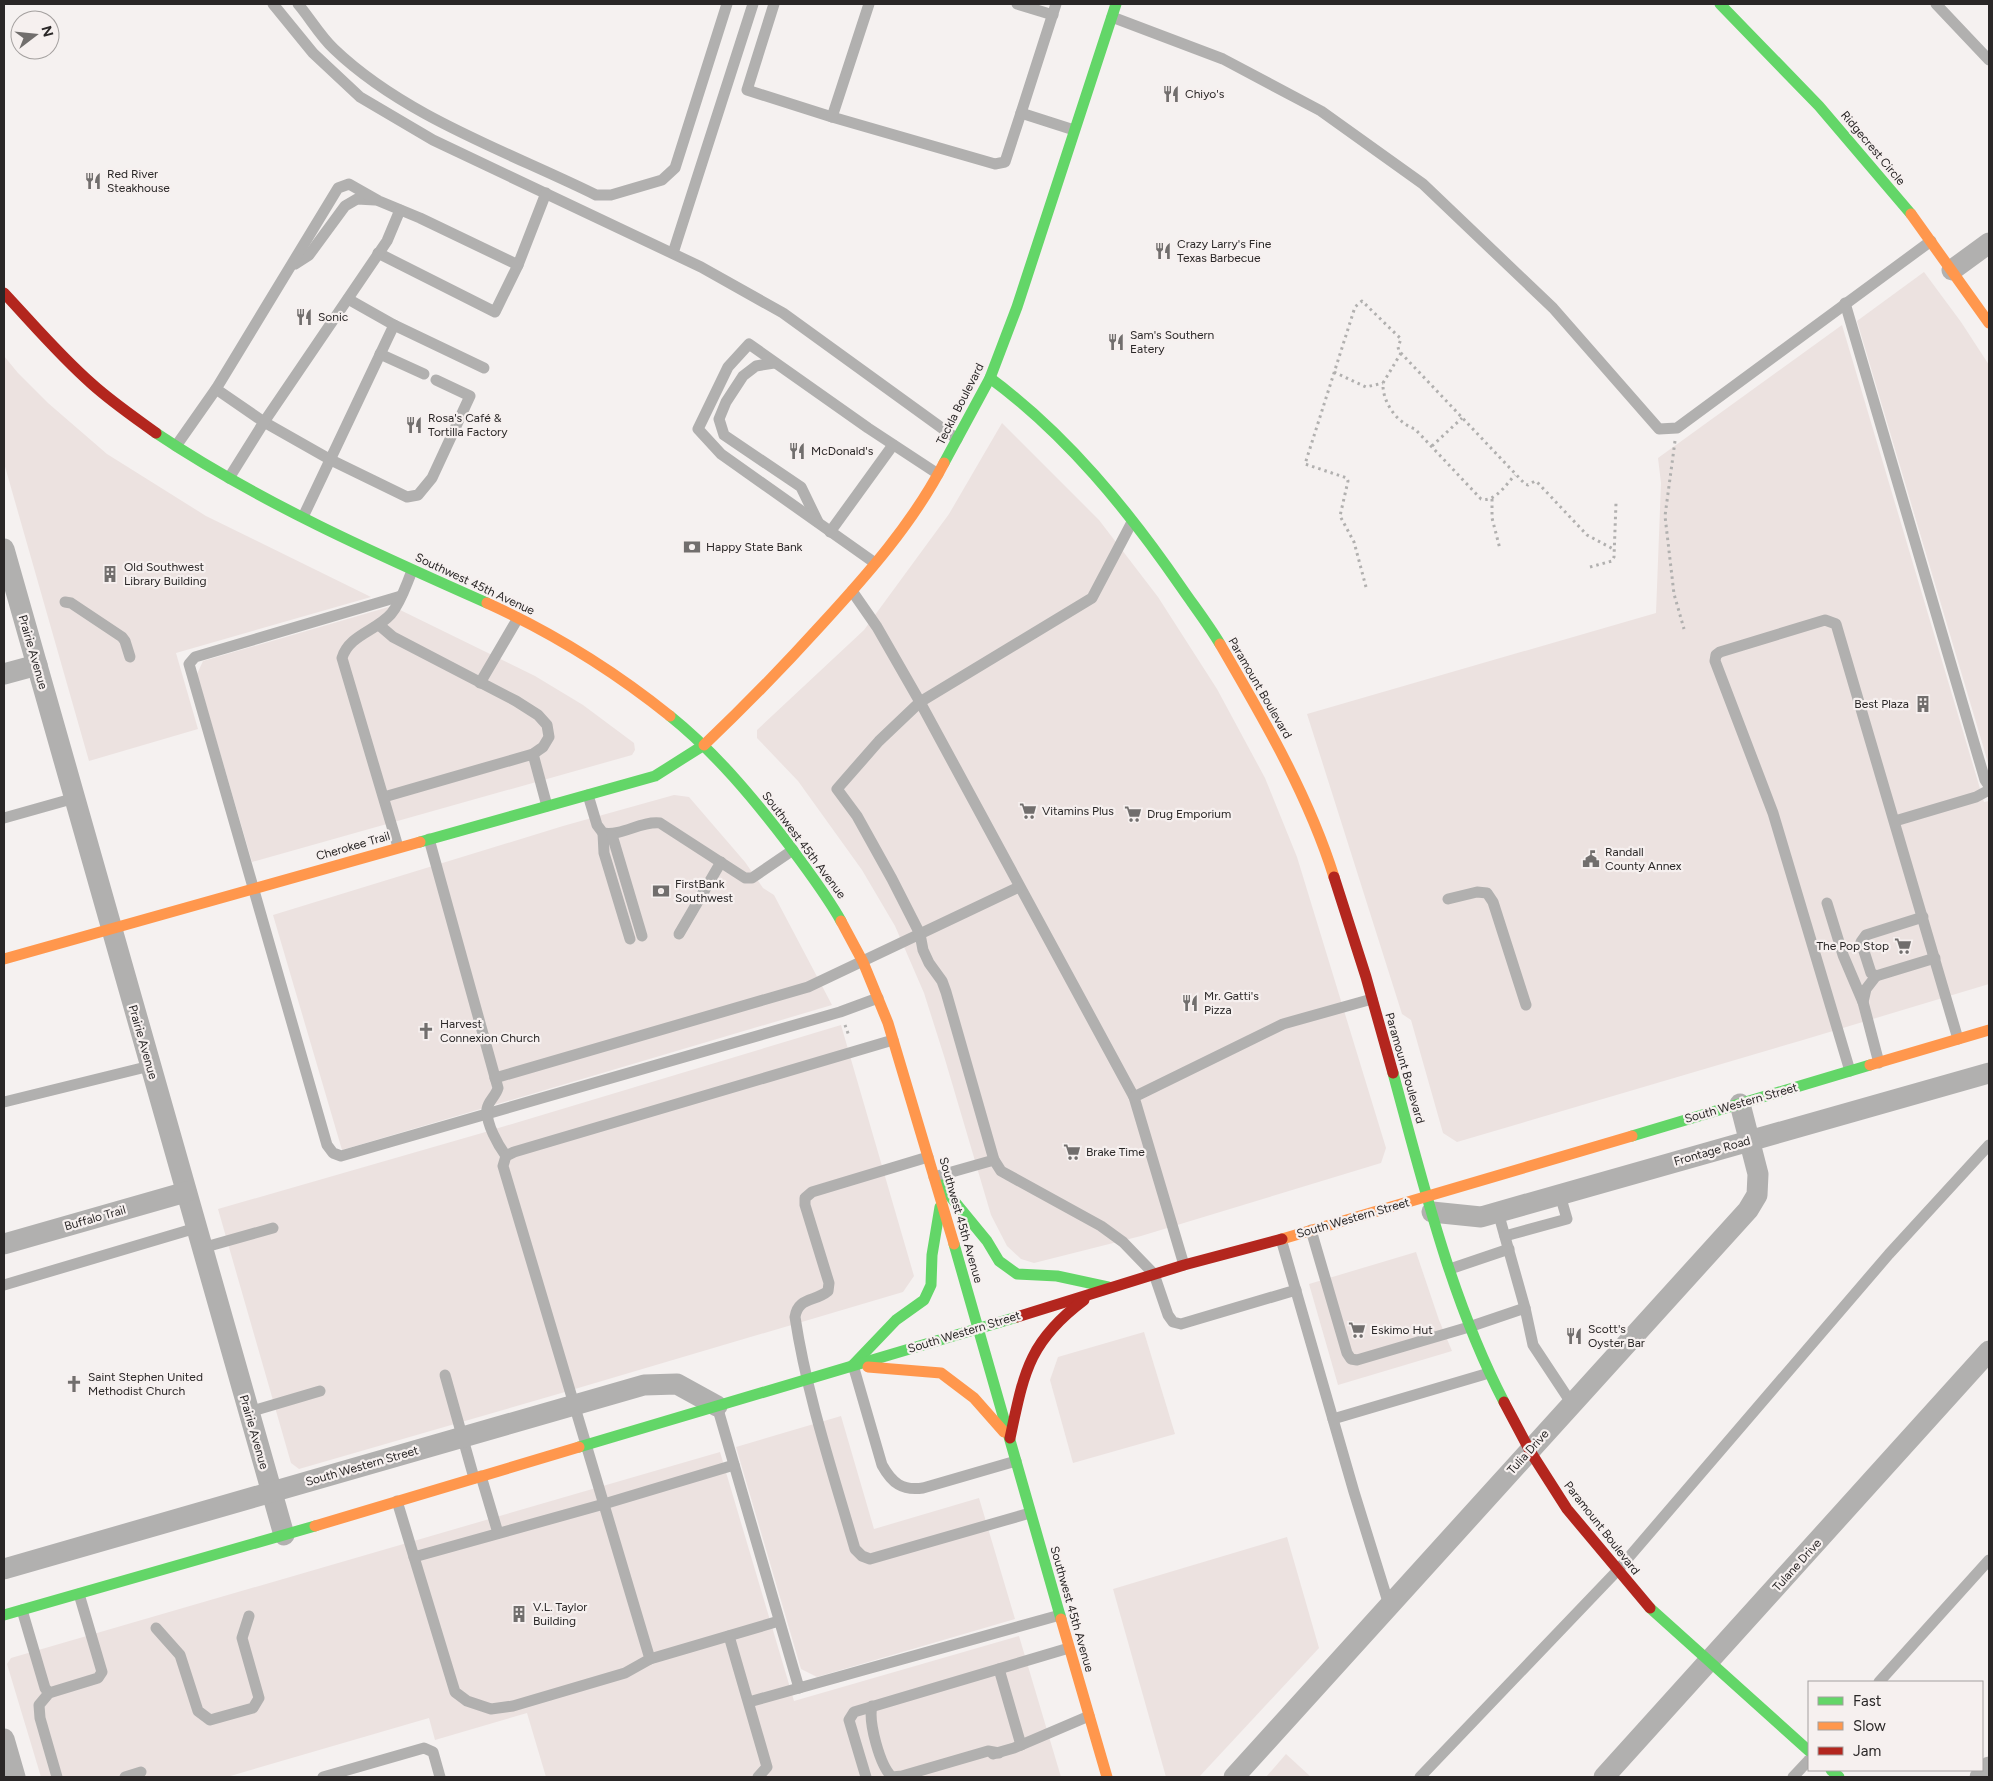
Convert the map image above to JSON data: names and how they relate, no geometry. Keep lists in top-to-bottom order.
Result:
{
  "streets": {
    "main road": [
      "Ridgecrest Circle",
      "Teckla Boulevard",
      "Southwest 45th Avenue",
      "Paramount Boulevard",
      "Cherokee Trail",
      "South Western Street"
    ],
    "street": [
      "Prairie Avenue",
      "Frontage Road",
      "Buffalo Trail",
      "Tulia Drive",
      "Tulane Drive"
    ]
  },
  "crossings": [
    ["Teckla Boulevard", "Southwest 45th Avenue"],
    ["Teckla Boulevard", "Paramount Boulevard"],
    ["Teckla Boulevard", "Cherokee Trail"],
    ["Southwest 45th Avenue", "Cherokee Trail"],
    ["Southwest 45th Avenue", "South Western Street"],
    ["Prairie Avenue", "Cherokee Trail"],
    ["Prairie Avenue", "South Western Street"],
    ["Prairie Avenue", "Buffalo Trail"],
    ["Paramount Boulevard", "South Western Street"],
    ["Paramount Boulevard", "Frontage Road"],
    ["Paramount Boulevard", "Tulia Drive"],
    ["Paramount Boulevard", "Tulane Drive"],
    ["South Western Street", "Frontage Road"],
    ["South Western Street", "Tulia Drive"],
    ["Frontage Road", "Tulia Drive"]
  ],
  "places": {
    "restaurant": [
      "Chiyo's",
      "Red River Steakhouse",
      "Crazy Larry's Fine Texas Barbecue",
      "Sonic",
      "Sam's Southern Eatery",
      "Rosa's Café & Tortilla Factory",
      "McDonald's",
      "Mr. Gatti's Pizza",
      "Scott's Oyster Bar"
    ],
    "bank": ["Happy State Bank", "FirstBank Southwest"],
    "building": ["Old Southwest Library Building", "Best Plaza", "V.L. Taylor Building"],
    "supermarket": [
      "Vitamins Plus",
      "Drug Emporium",
      "The Pop Stop",
      "Brake Time",
      "Eskimo Hut"
    ],
    "public building": ["Randall County Annex"],
    "church": ["Harvest Connexion Church", "Saint Stephen United Methodist Church"]
  },
  "legend": ["Fast", "Slow", "Jam"],
  "north": "right"
}
